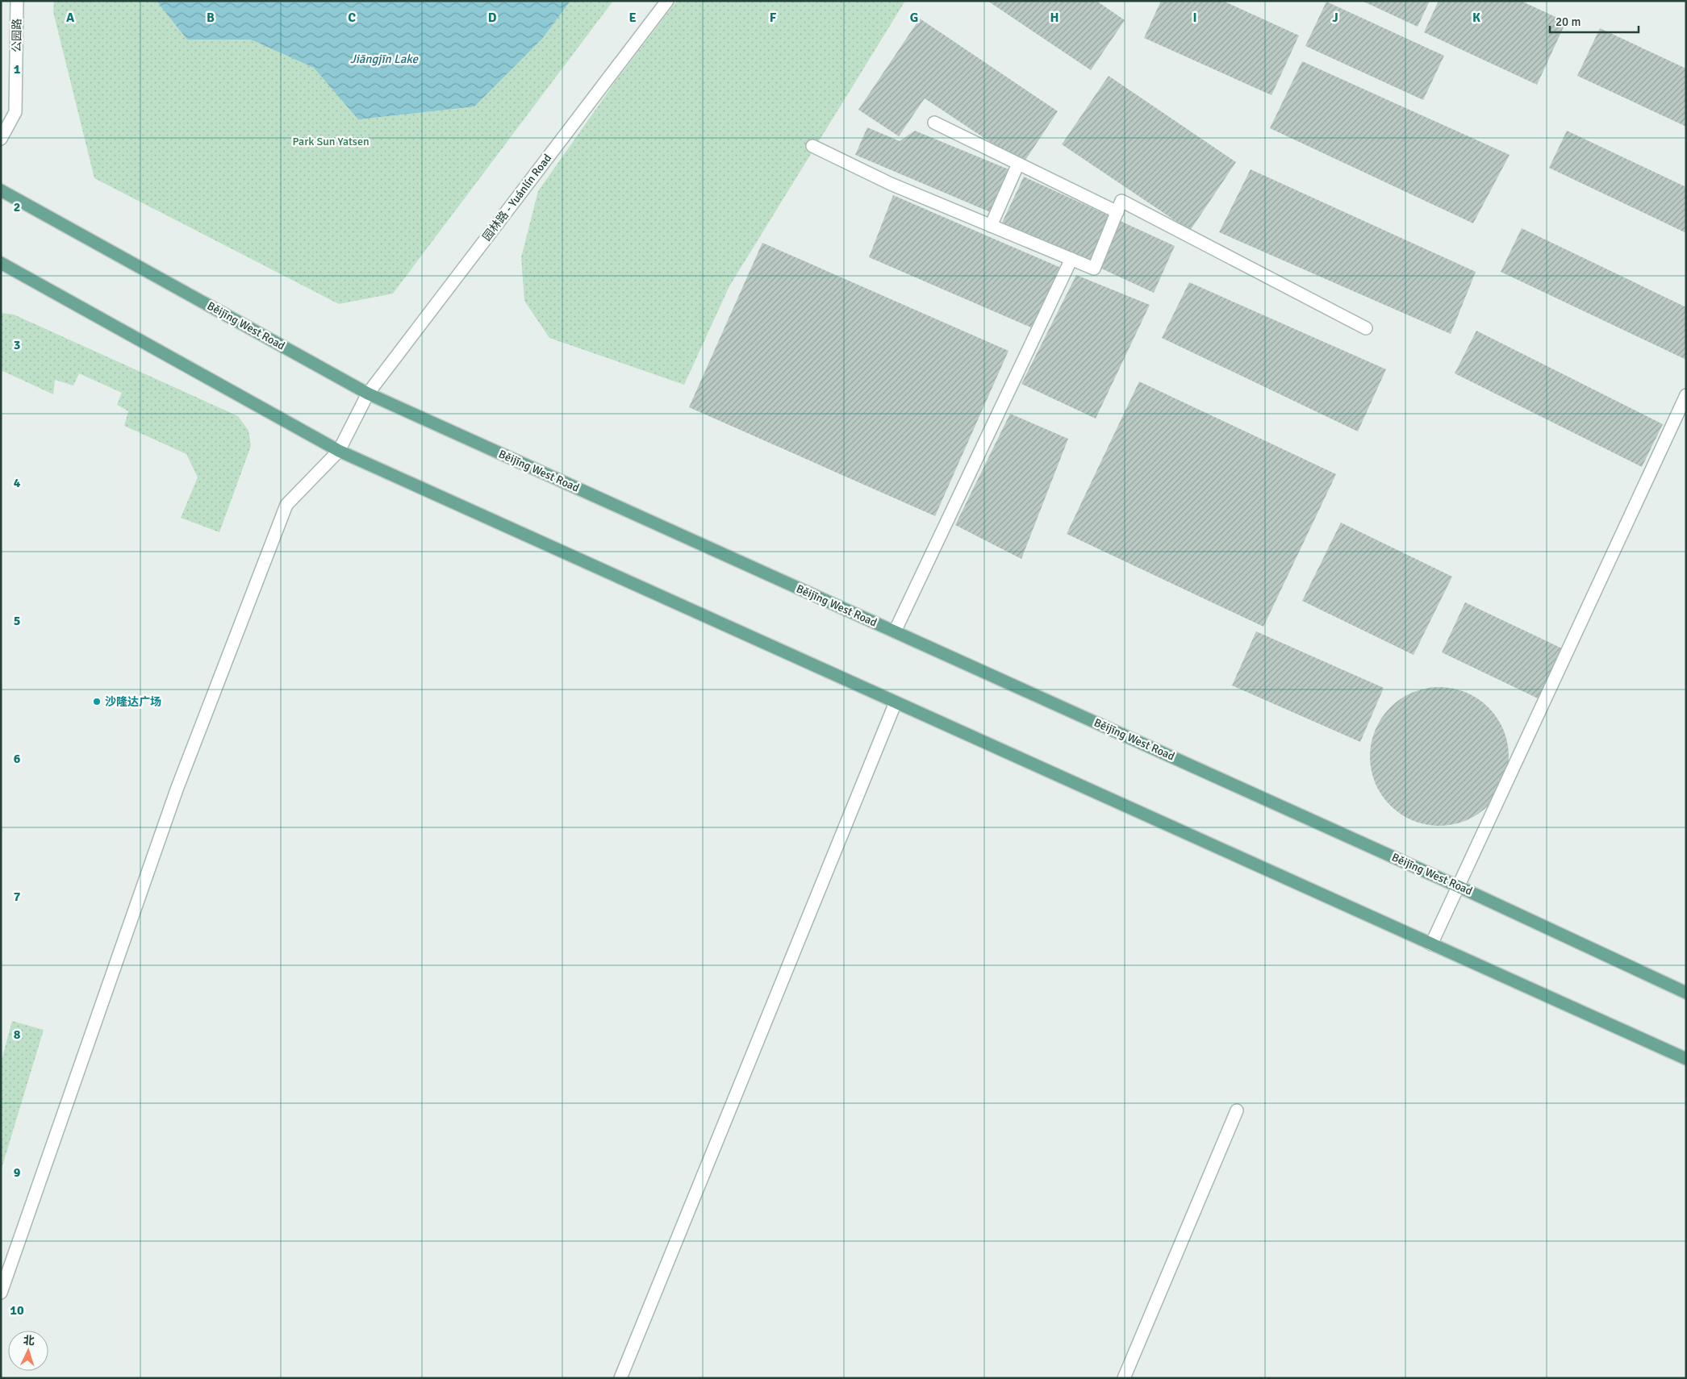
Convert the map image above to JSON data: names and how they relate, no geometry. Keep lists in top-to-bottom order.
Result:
{
  "streets": {
    "main road": ["Běijīng West Road"],
    "street": ["公园路", "园林路 - Yuánlín Road"]
  },
  "crossings": [
    ["园林路 - Yuánlín Road", "Běijīng West Road"]
  ],
  "water": ["Jiāngjīn Lake"],
  "parks": ["Park Sun Yatsen"],
  "places": ["沙隆达广场"],
  "scale_bar": "20 m",
  "north": "top",
  "grid": {
    "columns": [
      "A",
      "B",
      "C",
      "D",
      "E",
      "F",
      "G",
      "H",
      "I",
      "J",
      "K"
    ],
    "rows": [
      "1",
      "2",
      "3",
      "4",
      "5",
      "6",
      "7",
      "8",
      "9",
      "10"
    ]
  }
}
